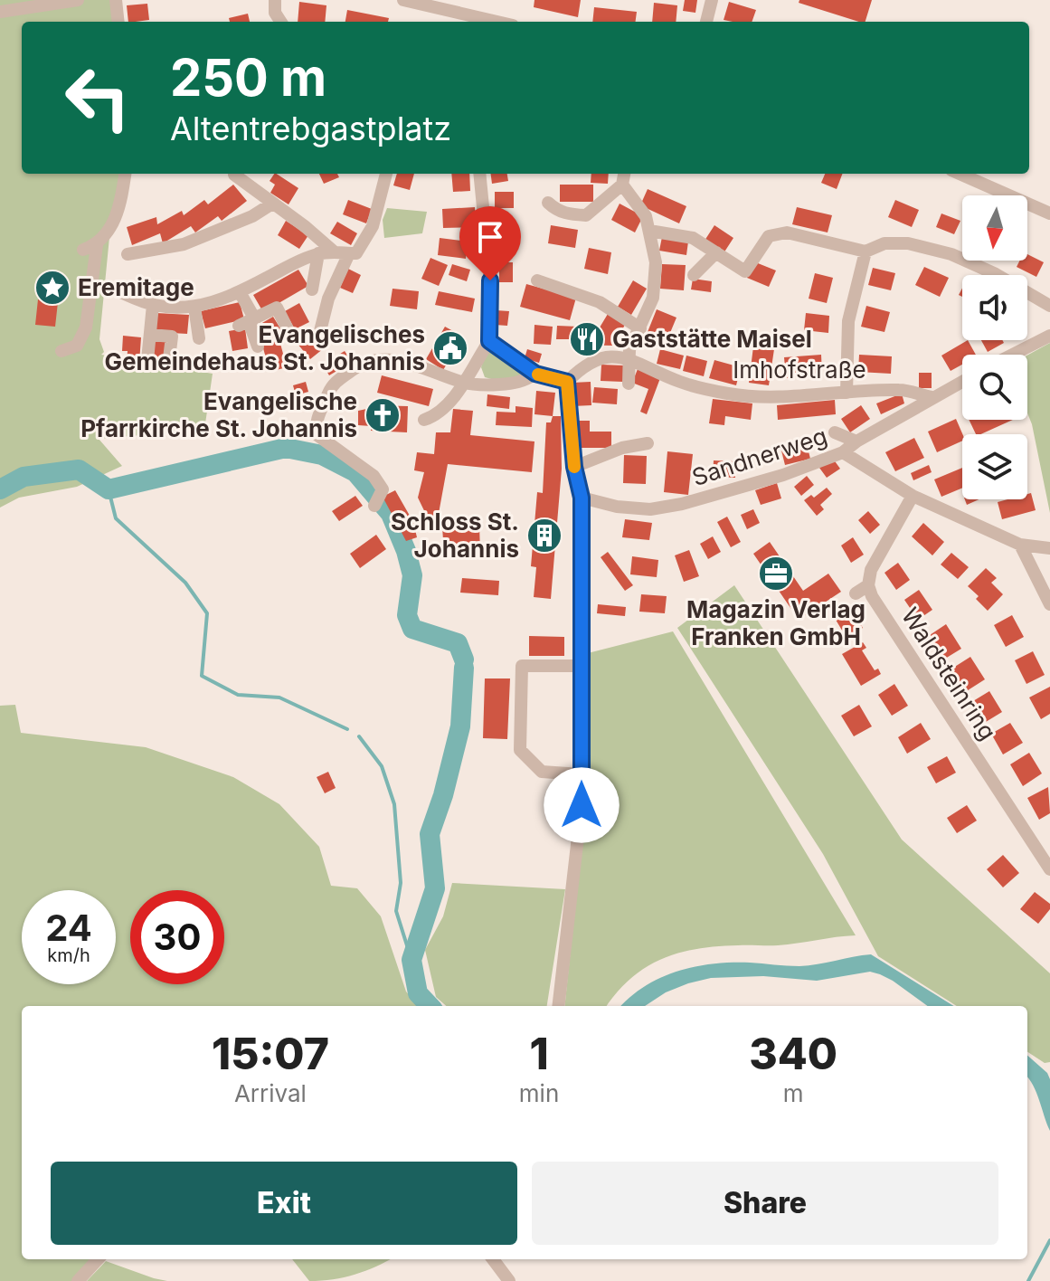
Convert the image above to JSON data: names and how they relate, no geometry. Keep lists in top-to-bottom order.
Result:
{
  "streets": {
    "street": ["Imhofstraße", "Sandnerweg", "Waldsteinring"]
  },
  "crossings": [
    ["Imhofstraße", "Sandnerweg"]
  ],
  "places": {
    "place": ["Eremitage"],
    "restaurant": ["Gaststätte Maisel"],
    "public building": ["Evangelisches Gemeindehaus St. Johannis"],
    "church": ["Evangelische Pfarrkirche St. Johannis"],
    "building": ["Schloss St. Johannis"],
    "office": ["Magazin Verlag Franken GmbH"]
  },
  "north": "bottom",
  "page": {
    "turn": ["250 m", "Altentrebgastplatz"],
    "speed": "24 km/h",
    "limit": "30",
    "eta": [
      "15:07",
      "Arrival",
      "1",
      "min",
      "340",
      "m"
    ],
    "buttons": ["Exit", "Share"]
  }
}
